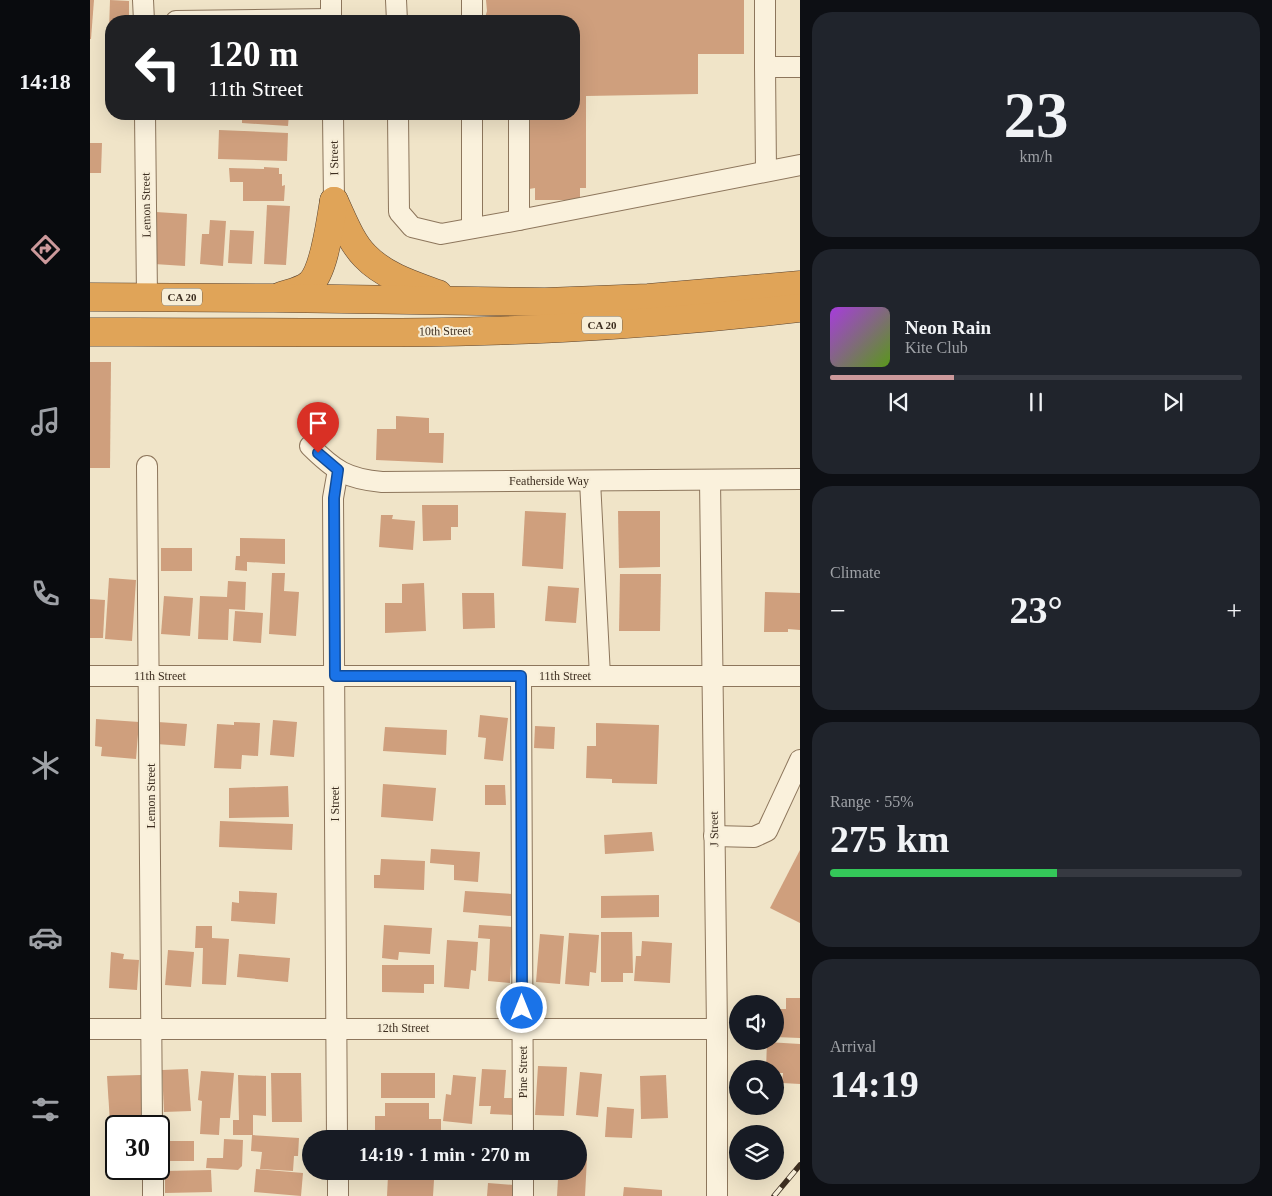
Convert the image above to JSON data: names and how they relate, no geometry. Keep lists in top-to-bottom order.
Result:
{
  "streets": {
    "highway": ["CA 20", "10th Street"],
    "street": [
      "I Street",
      "Lemon Street",
      "Featherside Way",
      "11th Street",
      "J Street",
      "12th Street",
      "Pine Street"
    ]
  },
  "crossings": [
    ["I Street", "Featherside Way"],
    ["I Street", "11th Street"],
    ["I Street", "12th Street"],
    ["Lemon Street", "CA 20"],
    ["Lemon Street", "11th Street"],
    ["Lemon Street", "12th Street"],
    ["Featherside Way", "J Street"],
    ["11th Street", "J Street"],
    ["11th Street", "Pine Street"],
    ["J Street", "12th Street"],
    ["12th Street", "Pine Street"]
  ],
  "page": {
    "tabs": "14:18",
    "tile": [
      ["23", "km/h"],
      "Climate",
      ["Range · 55%", "275 km"],
      ["Arrival", "14:19"]
    ],
    "turn": ["120 m", "11th Street"],
    "song": ["Neon Rain", "Kite Club"],
    "heat": ["−", "23°", "+"],
    "limit": "30",
    "trip": "14:19 · 1 min · 270 m"
  }
}
